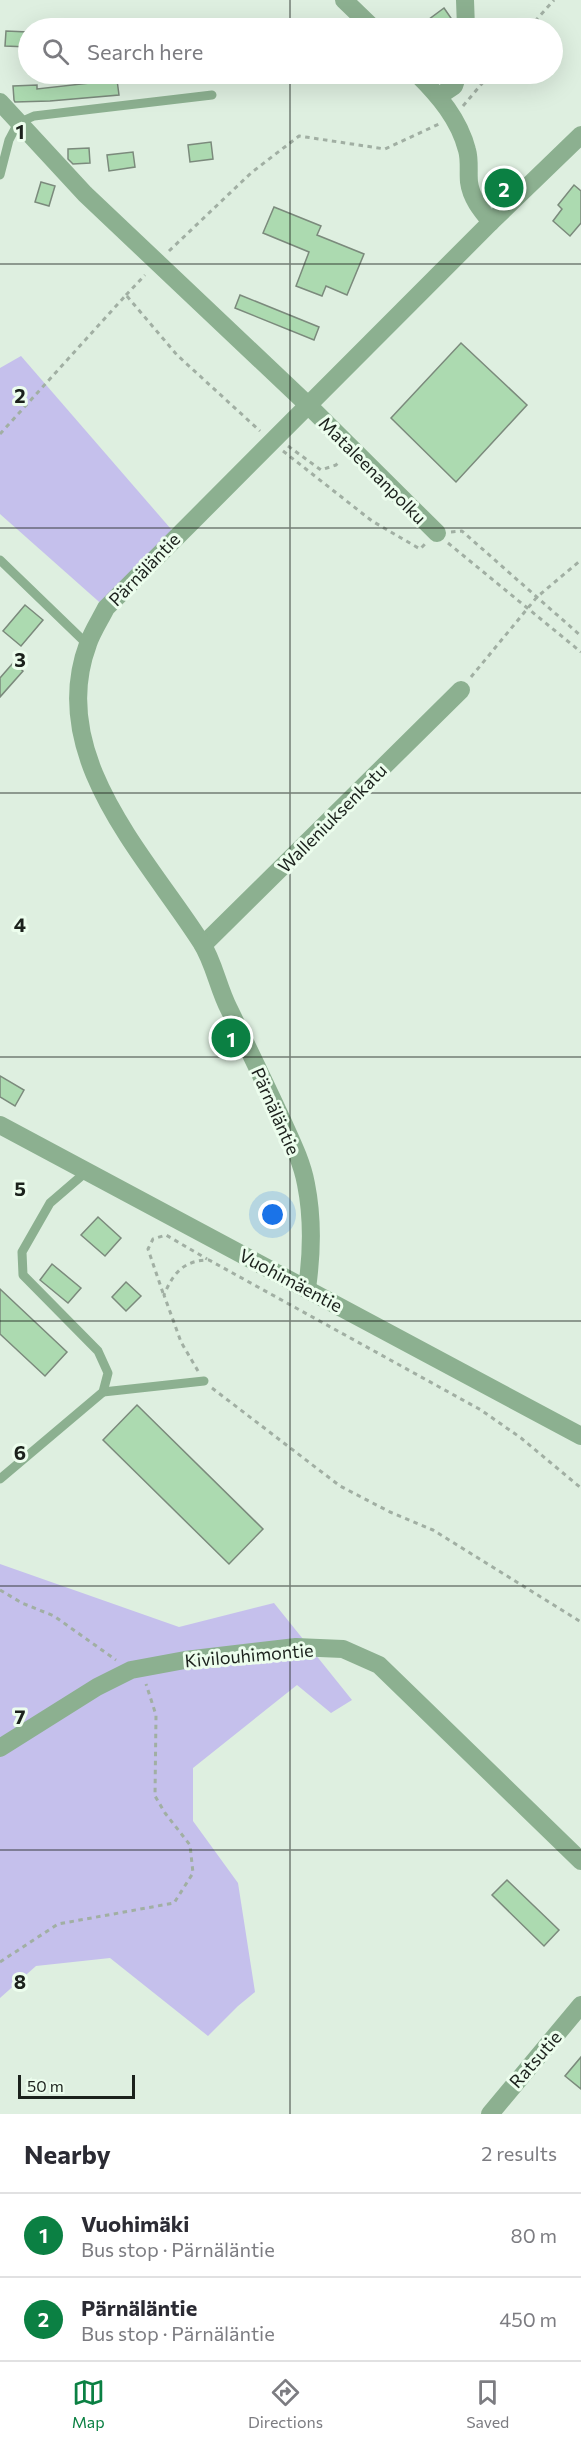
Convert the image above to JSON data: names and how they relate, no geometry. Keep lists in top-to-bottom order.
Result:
{
  "streets": {
    "street": [
      "Mataleenanpolku",
      "Pärnäläntie",
      "Walleniuksenkatu",
      "Vuohimäentie",
      "Kivilouhimontie",
      "Ratsutie"
    ]
  },
  "crossings": [
    ["Mataleenanpolku", "Pärnäläntie"],
    ["Pärnäläntie", "Walleniuksenkatu"],
    ["Pärnäläntie", "Vuohimäentie"]
  ],
  "scale_bar": "50 m",
  "page": {
    "search": "Search here",
    "pins": ["2", "1"],
    "scale": "50 m",
    "heading": ["Nearby", "2 results"],
    "list": [
      {
        "mark": "1",
        "name": "Vuohimäki",
        "note": "Bus stop · Pärnäläntie",
        "value": "80 m"
      },
      {
        "mark": "2",
        "name": "Pärnäläntie",
        "note": "Bus stop · Pärnäläntie",
        "value": "450 m"
      }
    ],
    "nav": ["Map", "Directions", "Saved"]
  },
  "grid": {
    "rows": [
      "1",
      "2",
      "3",
      "4",
      "5",
      "6",
      "7",
      "8"
    ]
  }
}
